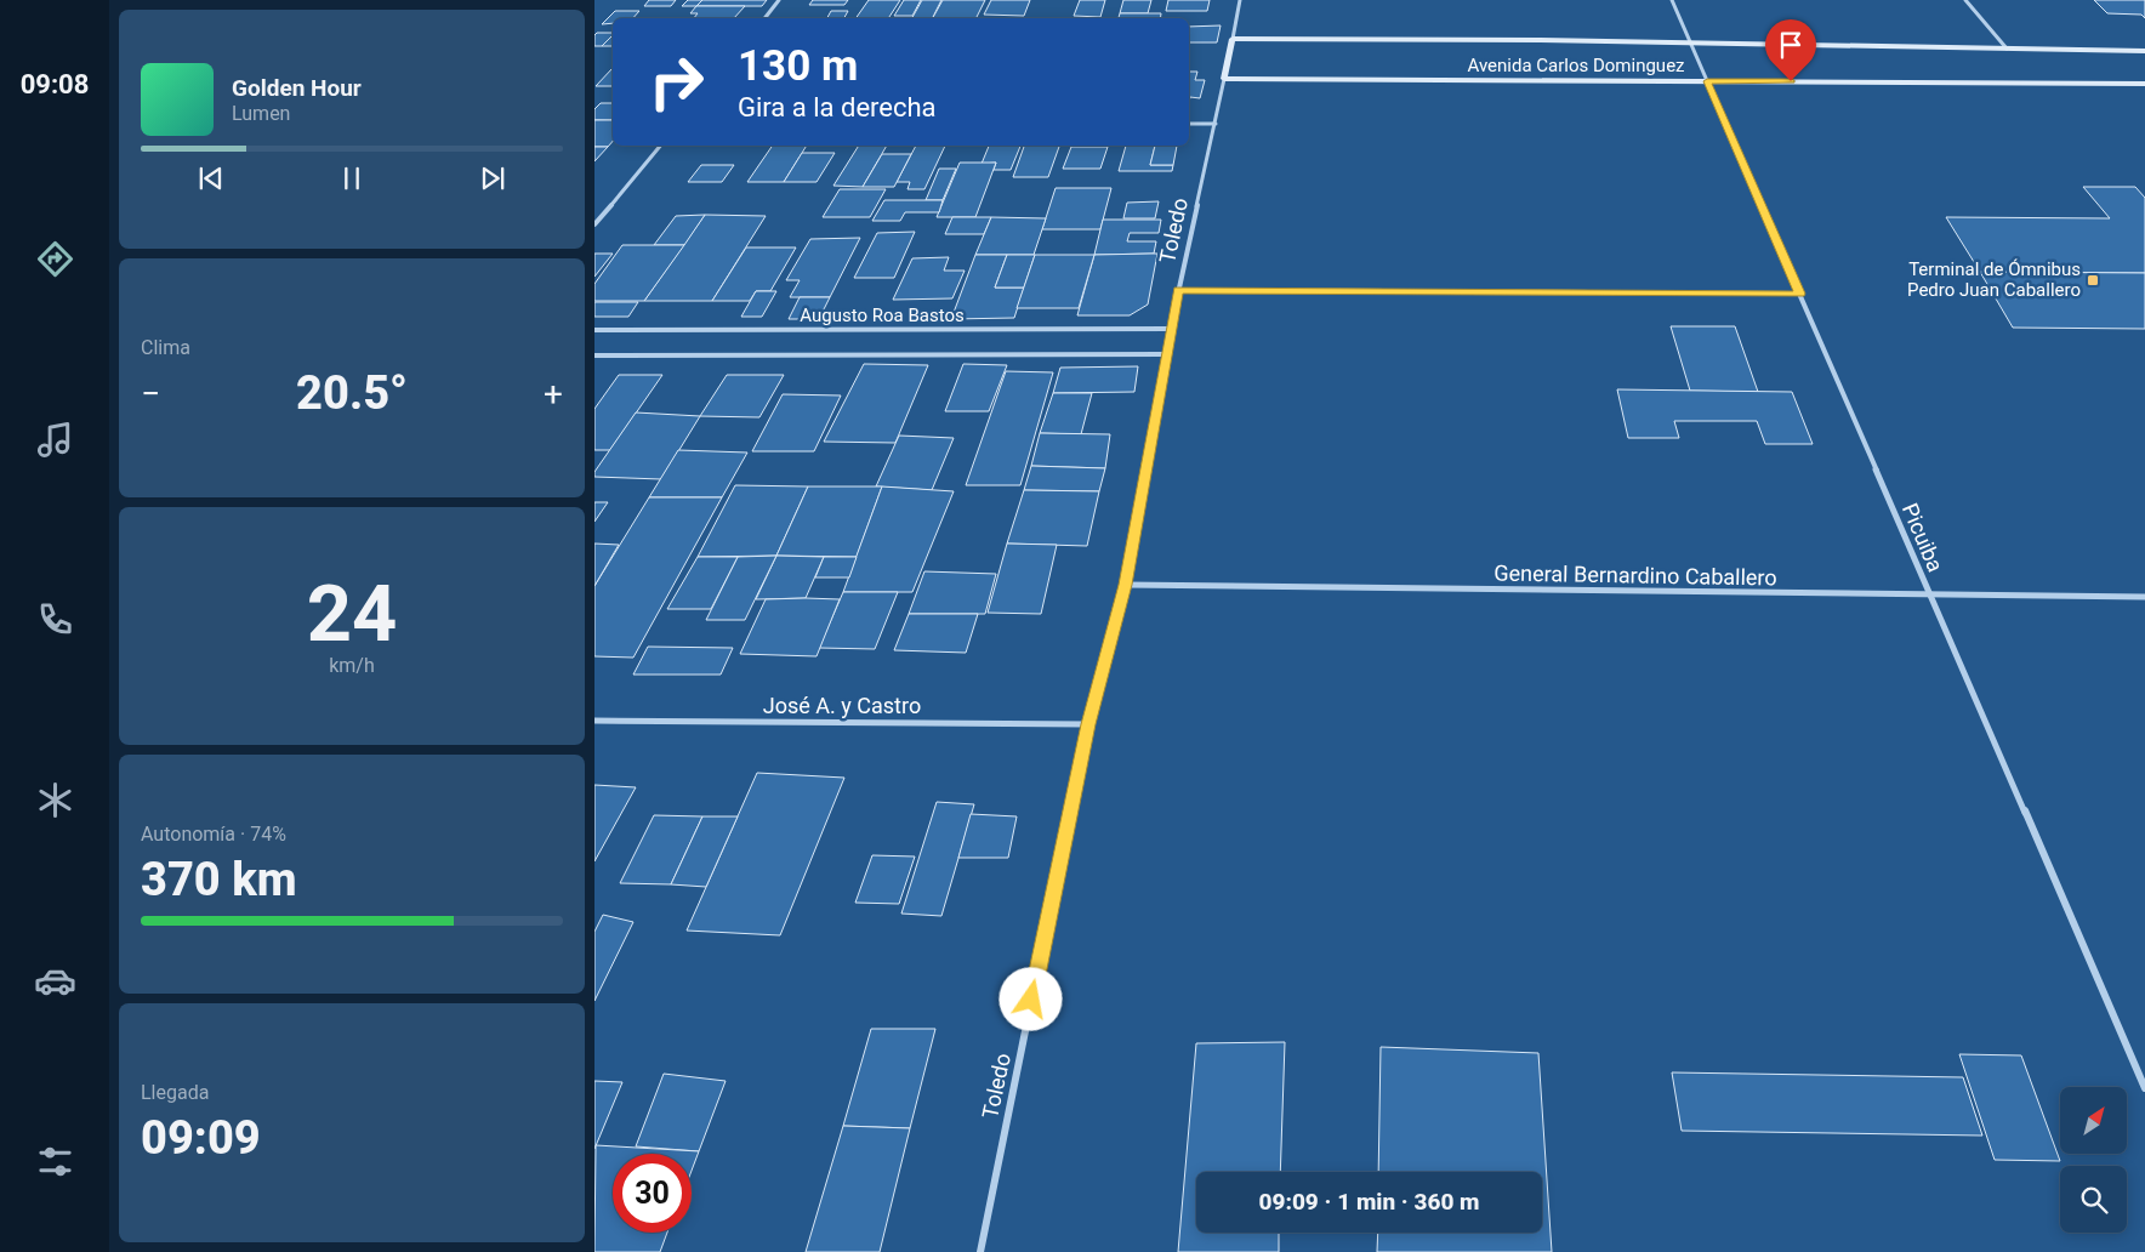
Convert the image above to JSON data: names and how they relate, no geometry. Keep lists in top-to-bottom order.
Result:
{
  "streets": {
    "main road": ["Avenida Carlos Dominguez", "Toledo"],
    "street": [
      "Augusto Roa Bastos",
      "Picuiba",
      "General Bernardino Caballero",
      "José A. y Castro"
    ]
  },
  "crossings": [
    ["Avenida Carlos Dominguez", "Toledo"],
    ["Avenida Carlos Dominguez", "Picuiba"],
    ["Toledo", "Augusto Roa Bastos"],
    ["Toledo", "General Bernardino Caballero"],
    ["Toledo", "José A. y Castro"],
    ["Picuiba", "General Bernardino Caballero"]
  ],
  "places": {
    "transit": ["Terminal de Ómnibus Pedro Juan Caballero"]
  },
  "north": "top right",
  "page": {
    "tabs": "09:08",
    "turn": ["130 m", "Gira a la derecha"],
    "song": ["Golden Hour", "Lumen"],
    "tile": [
      "Clima",
      ["24", "km/h"],
      ["Autonomía · 74%", "370 km"],
      ["Llegada", "09:09"]
    ],
    "heat": ["−", "20.5°", "+"],
    "limit": "30",
    "trip": "09:09 · 1 min · 360 m"
  }
}
